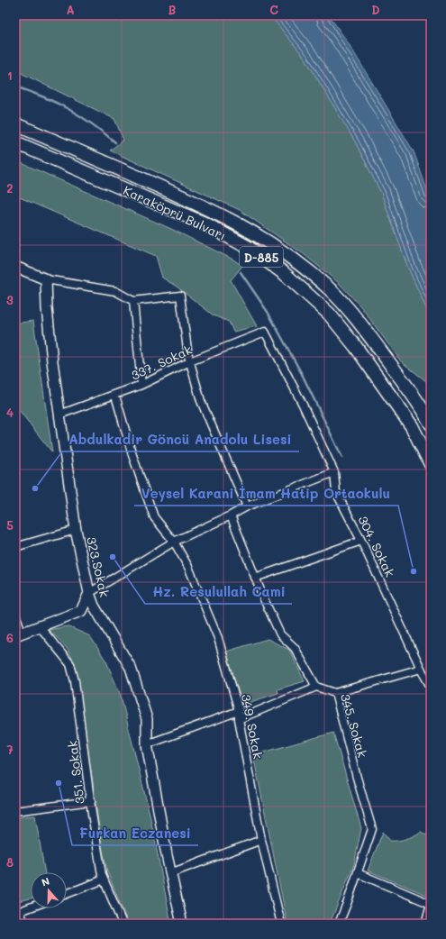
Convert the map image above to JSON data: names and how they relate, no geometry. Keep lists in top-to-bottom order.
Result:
{
  "streets": {
    "highway": ["Karaköprü Bulvarı", "D-885"],
    "street": [
      "337. Sokak",
      "304. Sokak",
      "323.Sokak",
      "345. Sokak",
      "349. Sokak",
      "351. Sokak"
    ]
  },
  "crossings": [
    ["337. Sokak", "304. Sokak"],
    ["337. Sokak", "323.Sokak"],
    ["337. Sokak", "349. Sokak"]
  ],
  "places": [
    "Abdulkadir Göncü Anadolu Lisesi",
    "Hz. Resulullah Cami",
    "Veysel Karani İmam Hatip Ortaokulu",
    "Furkan Eczanesi"
  ],
  "north": "top",
  "grid": {
    "columns": [
      "A",
      "B",
      "C",
      "D"
    ],
    "rows": [
      "1",
      "2",
      "3",
      "4",
      "5",
      "6",
      "7",
      "8"
    ]
  }
}
